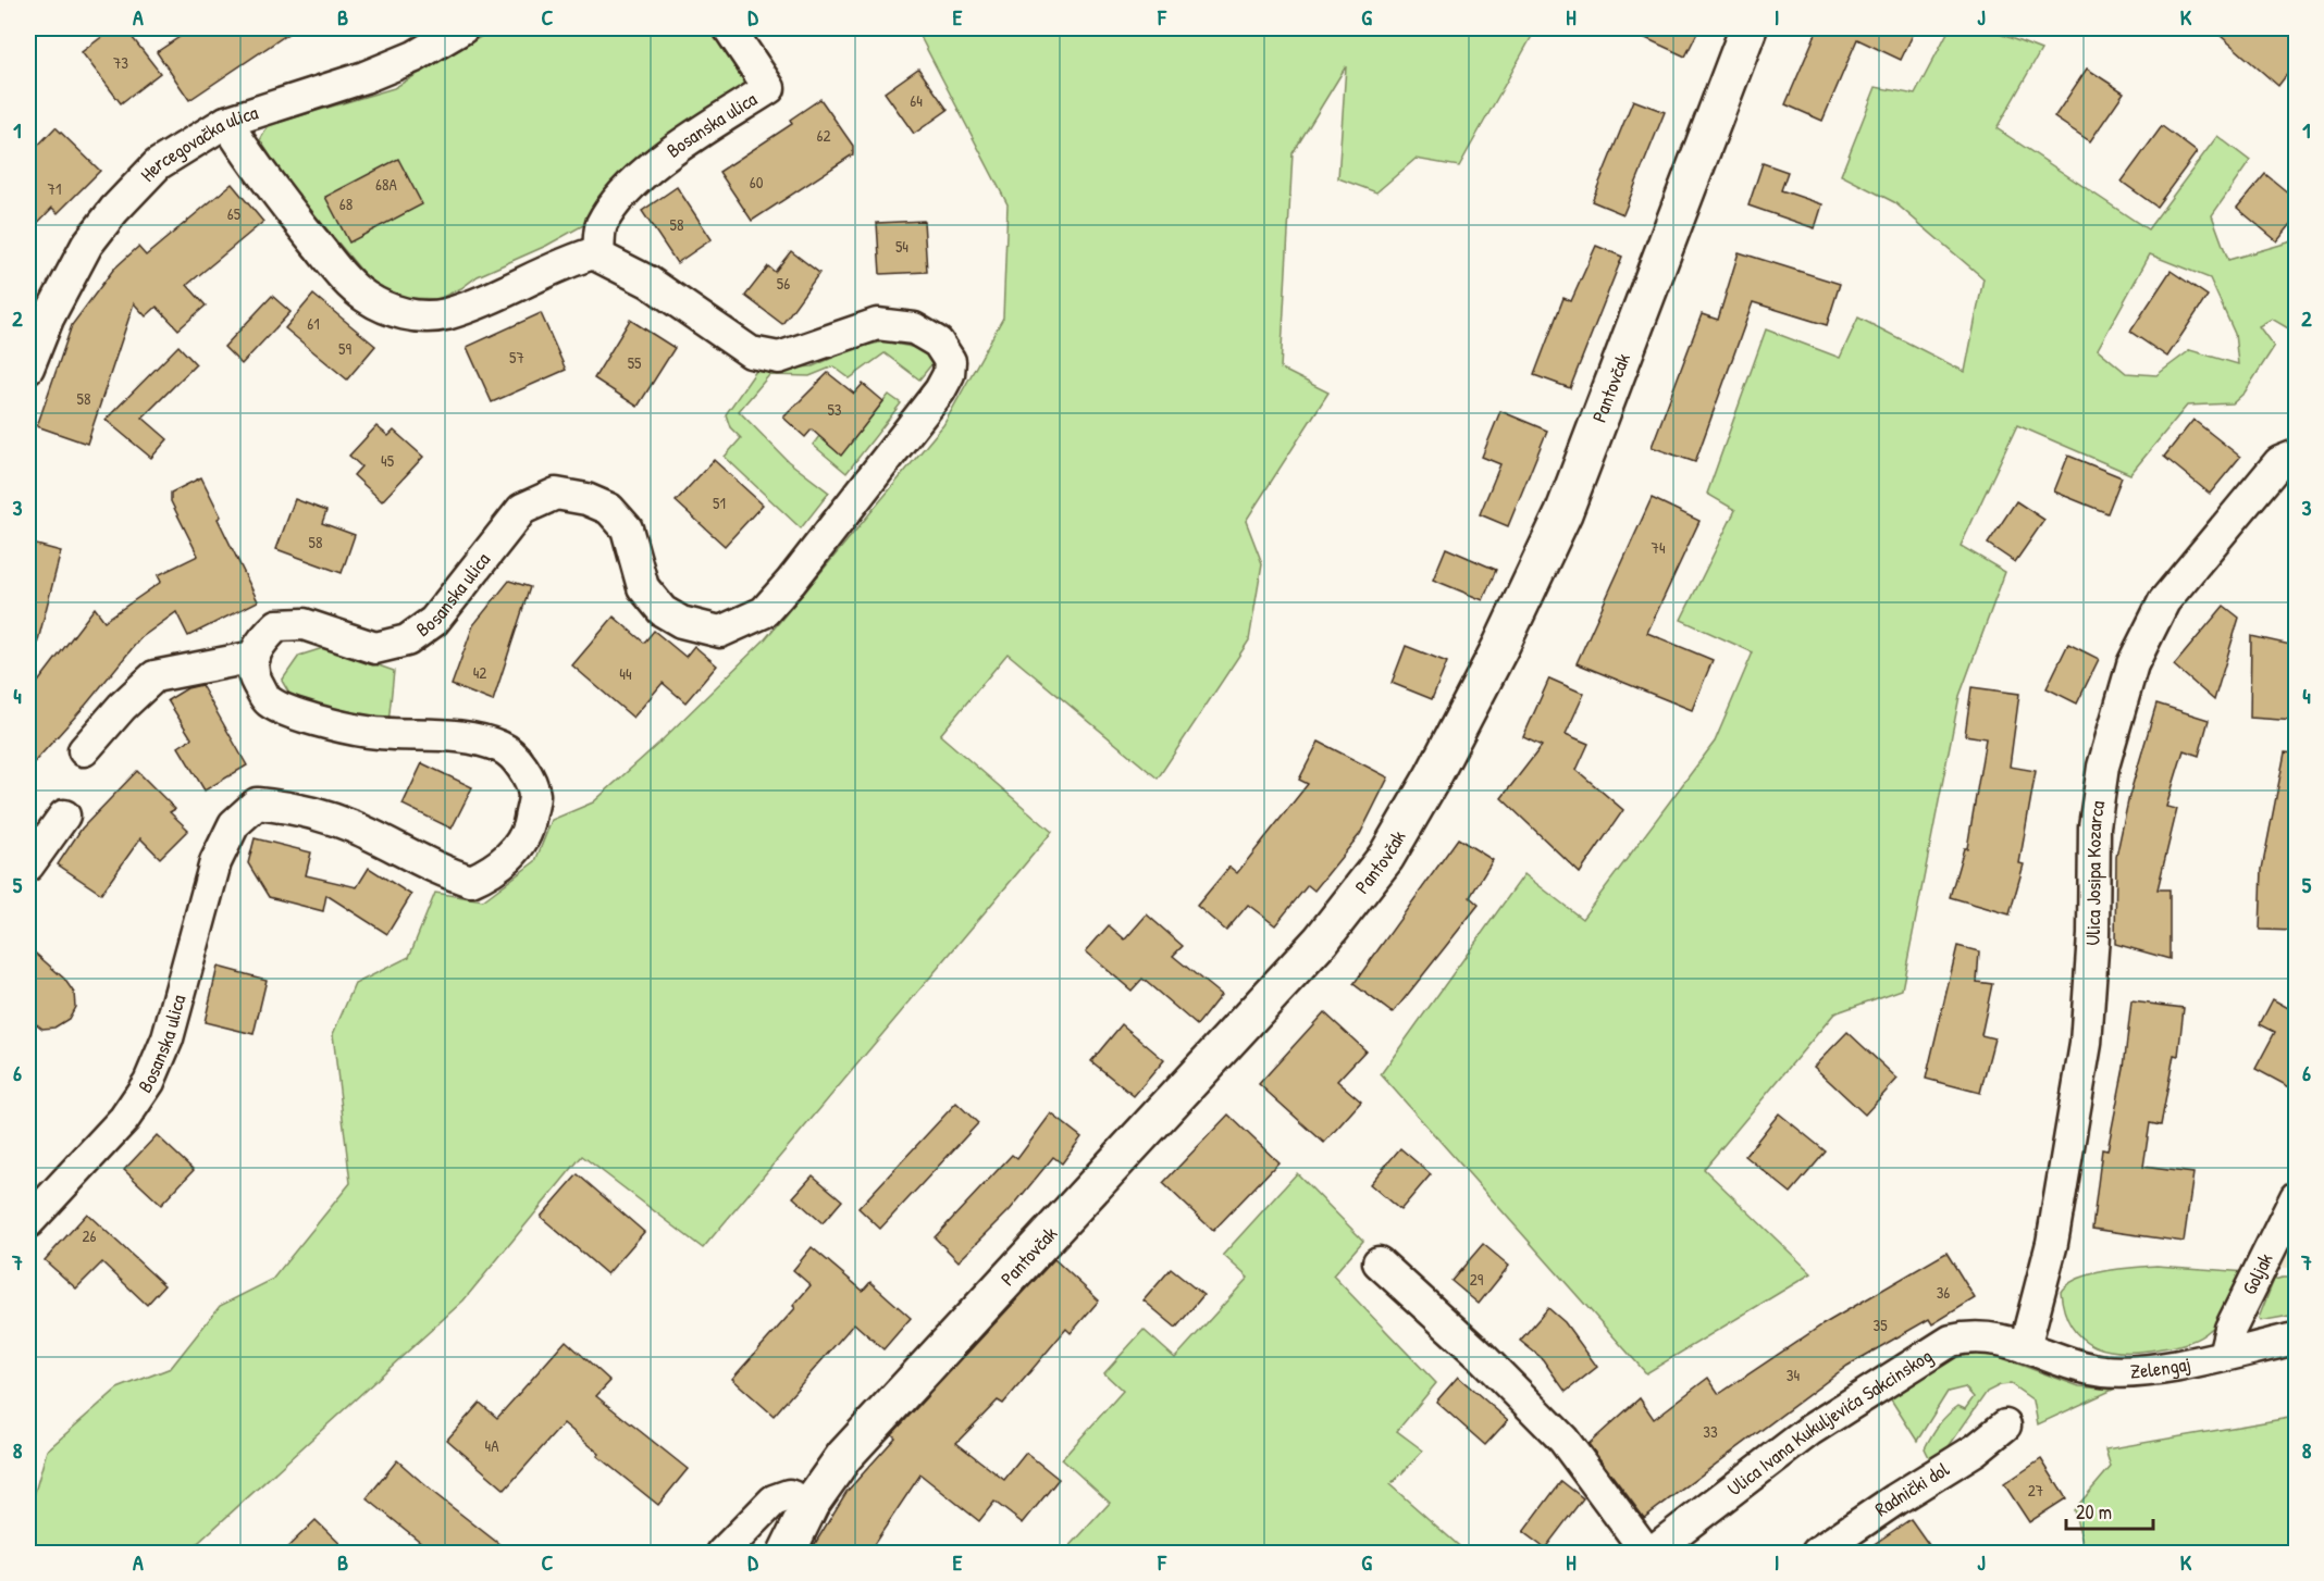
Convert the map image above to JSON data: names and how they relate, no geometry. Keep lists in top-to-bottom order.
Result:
{
  "streets": {
    "main road": ["Pantovčak"],
    "street": [
      "Bosanska ulica",
      "Hercegovačka ulica",
      "Ulica Josipa Kozarca",
      "Goljak",
      "Zelengaj",
      "Ulica Ivana Kukuljevića Sakcinskog",
      "Radnički dol"
    ]
  },
  "crossings": [
    ["Ulica Josipa Kozarca", "Zelengaj"],
    ["Ulica Josipa Kozarca", "Ulica Ivana Kukuljevića Sakcinskog"],
    ["Goljak", "Zelengaj"],
    ["Zelengaj", "Ulica Ivana Kukuljevića Sakcinskog"]
  ],
  "house_numbers": [
    "73",
    "64",
    "62",
    "60",
    "68A",
    "71",
    "68",
    "65",
    "58",
    "54",
    "56",
    "61",
    "59",
    "57",
    "55",
    "58",
    "53",
    "45",
    "51",
    "58",
    "74",
    "42",
    "44",
    "26",
    "29",
    "36",
    "35",
    "34",
    "33",
    "4A",
    "27"
  ],
  "scale_bar": "20 m",
  "grid": {
    "columns": [
      "A",
      "B",
      "C",
      "D",
      "E",
      "F",
      "G",
      "H",
      "I",
      "J",
      "K"
    ],
    "rows": [
      "1",
      "2",
      "3",
      "4",
      "5",
      "6",
      "7",
      "8"
    ]
  }
}
